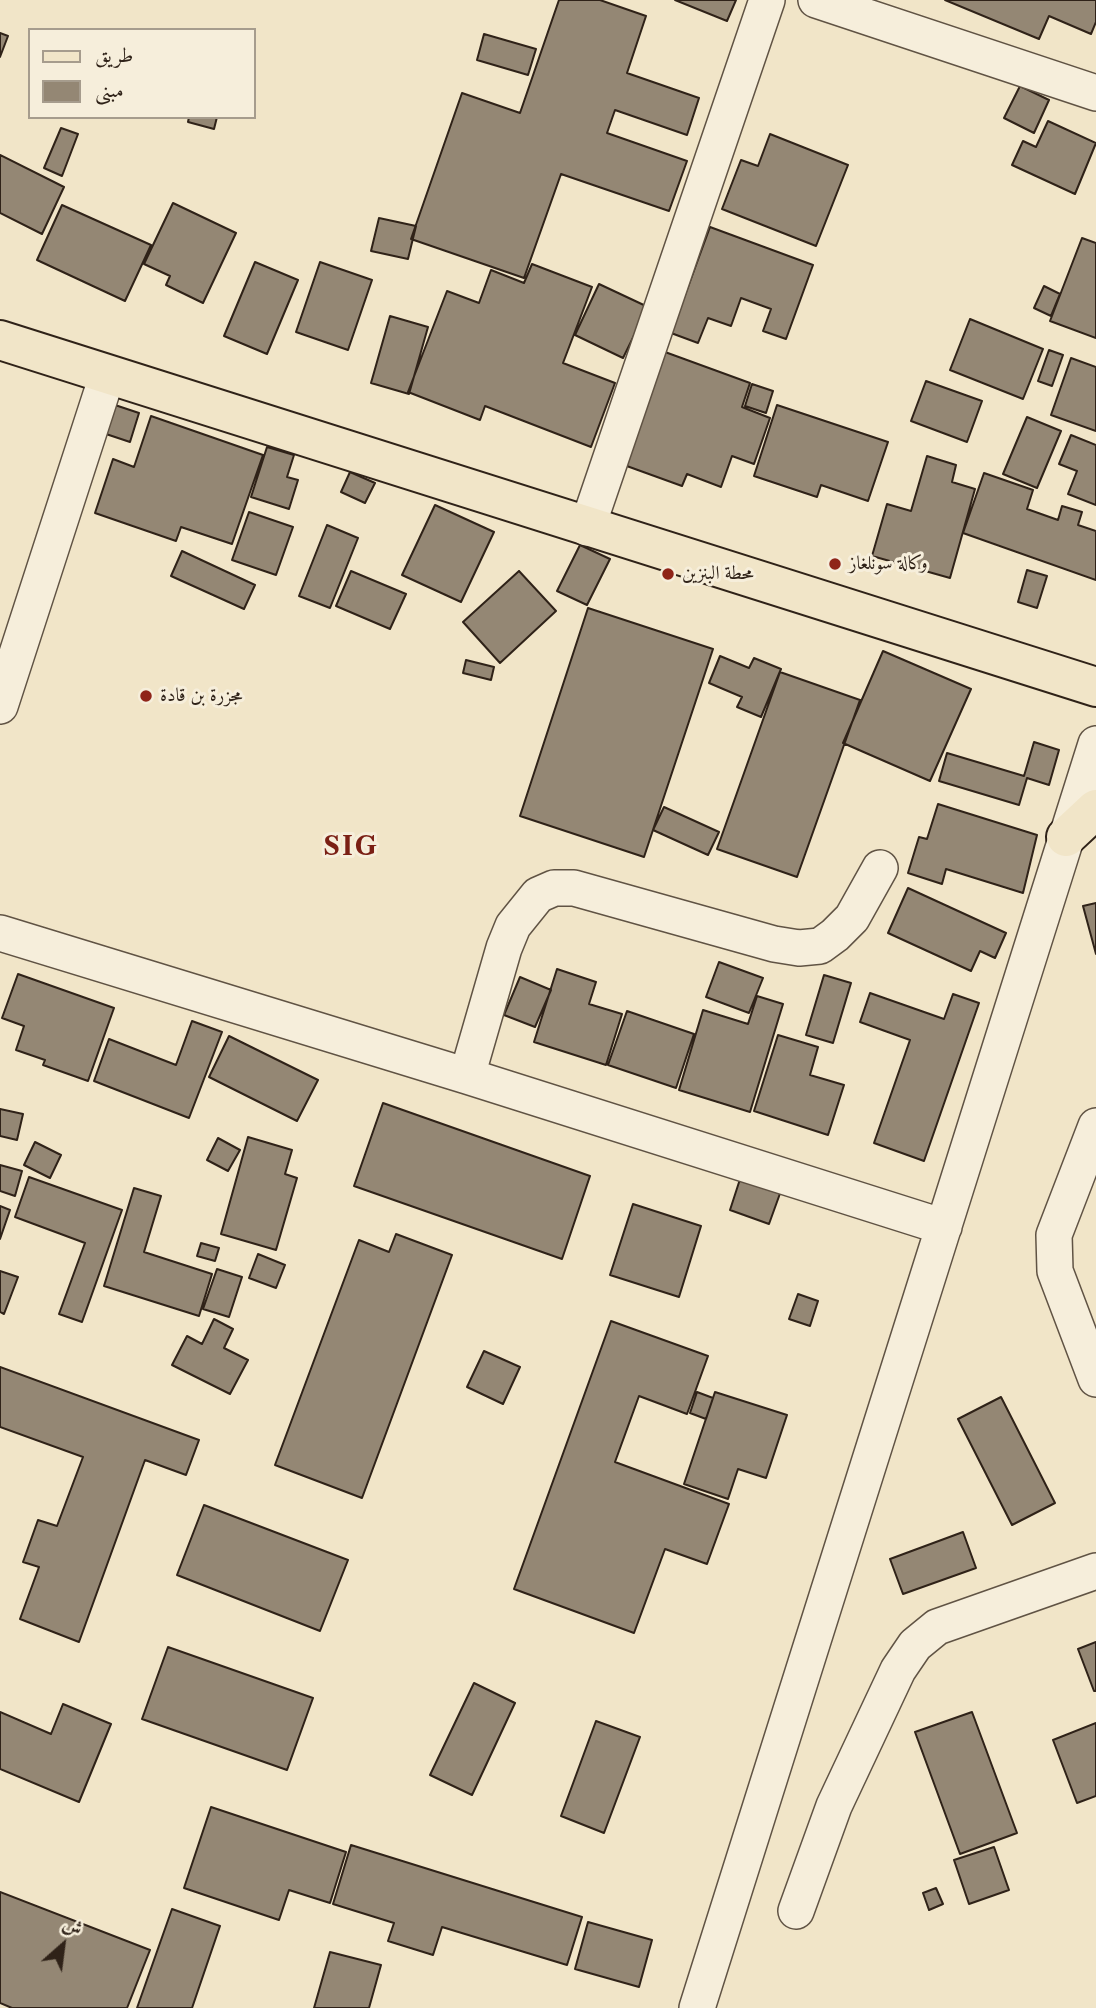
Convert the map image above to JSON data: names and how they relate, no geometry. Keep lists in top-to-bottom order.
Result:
{
  "districts": ["SIG"],
  "places": ["وكالة سونلغاز", "محطة البنزين", "مجزرة بن قادة"],
  "legend": ["طريق", "مبنى"],
  "north": "top right"
}
